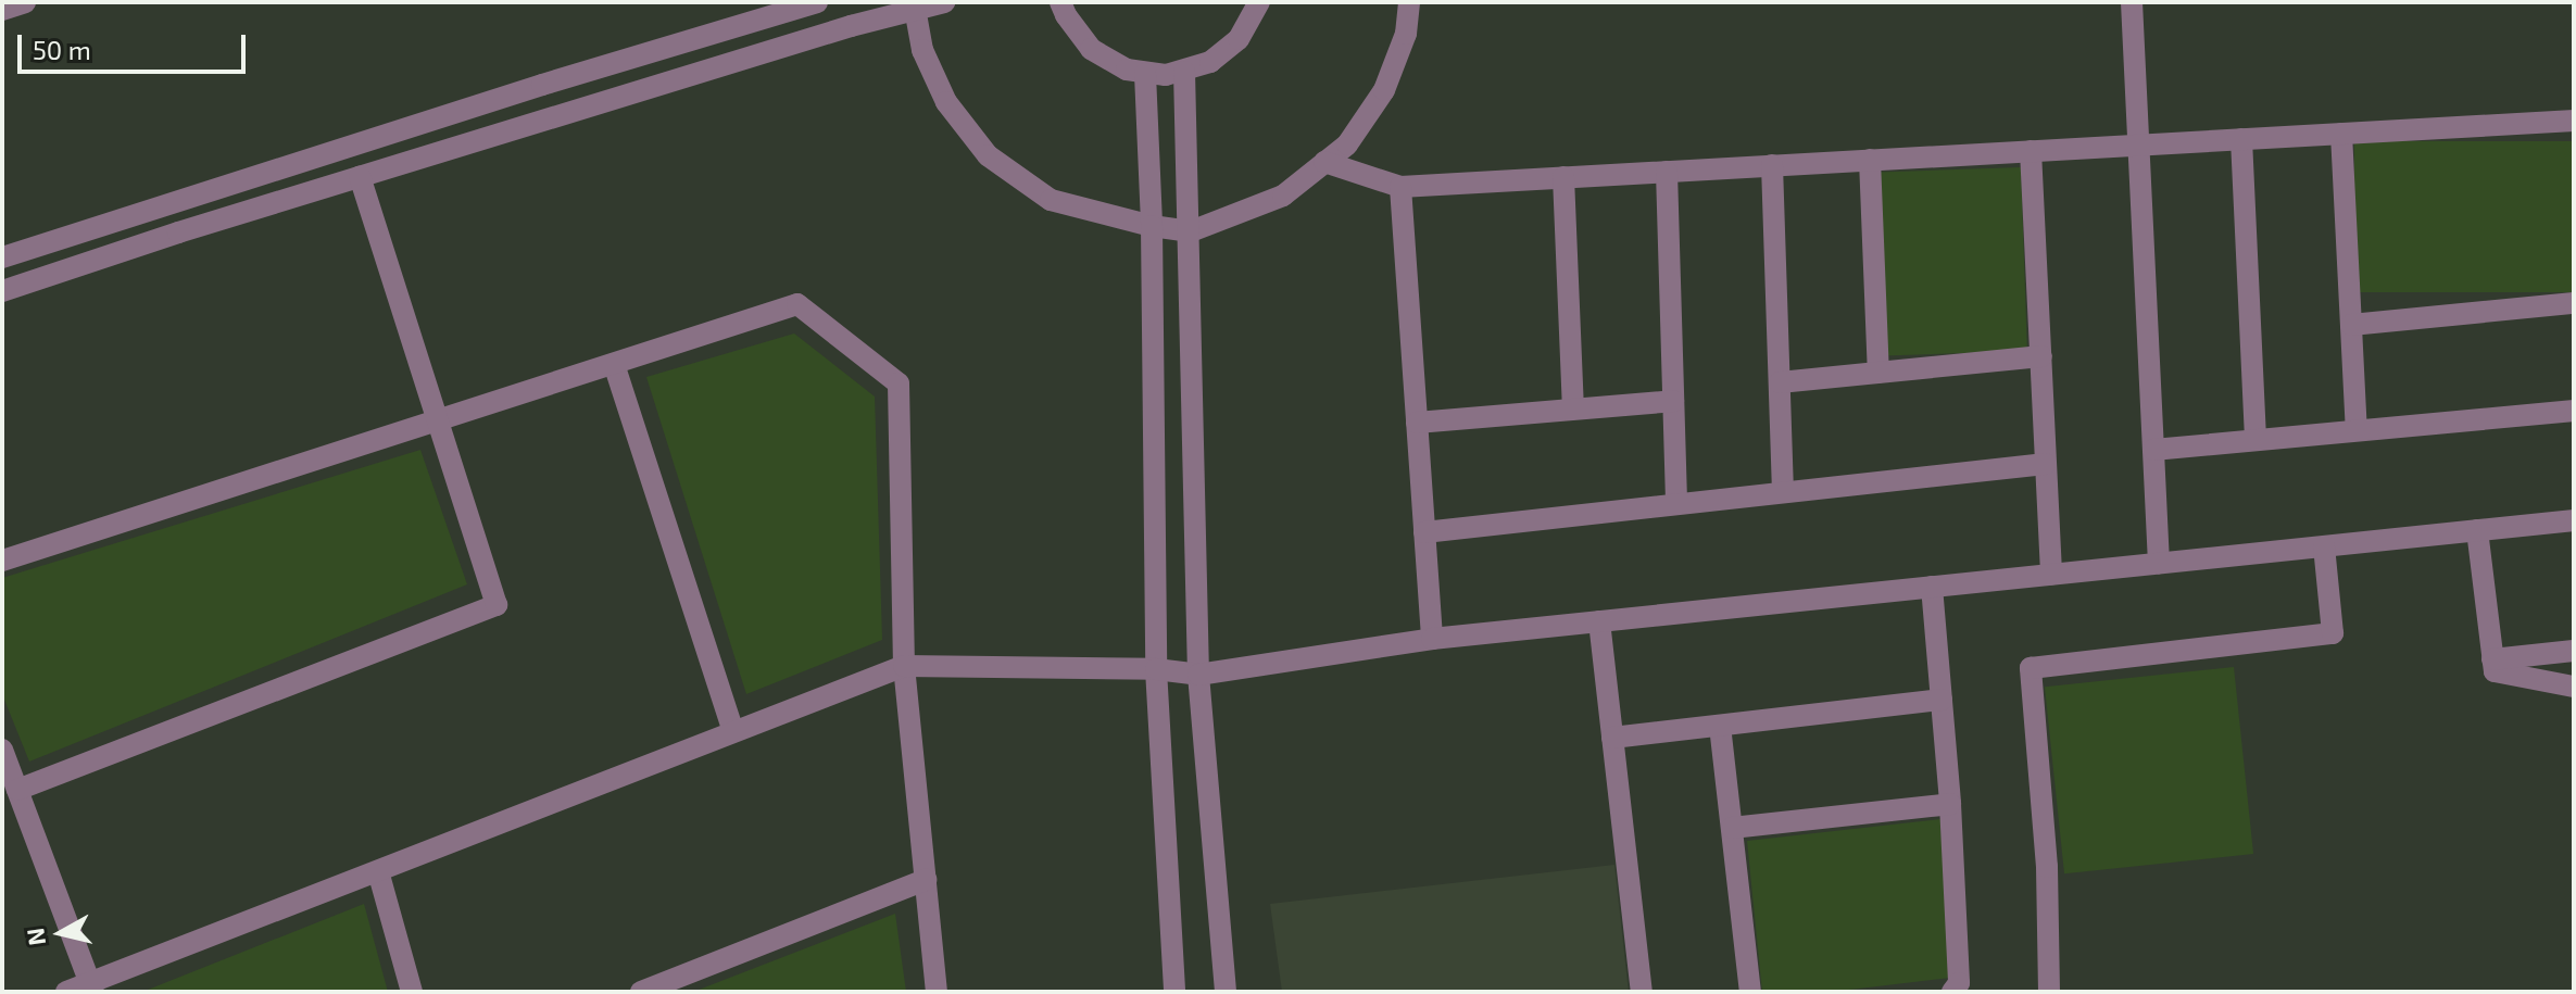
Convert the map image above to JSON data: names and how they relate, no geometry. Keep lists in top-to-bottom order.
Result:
{
  "scale_bar": "50 m",
  "north": "left"
}
